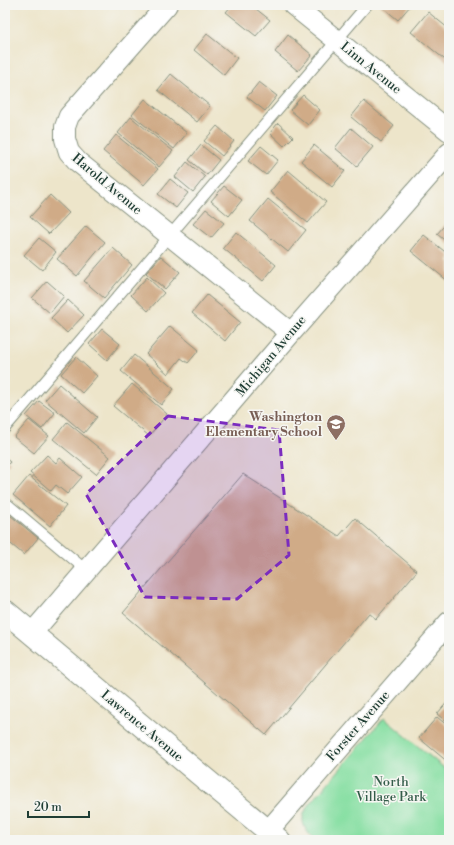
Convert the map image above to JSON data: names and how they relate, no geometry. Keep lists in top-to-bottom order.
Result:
{
  "streets": {
    "main road": ["Lawrence Avenue"],
    "street": [
      "Linn Avenue",
      "Harold Avenue",
      "Michigan Avenue",
      "Forster Avenue"
    ]
  },
  "crossings": [
    ["Harold Avenue", "Michigan Avenue"],
    ["Michigan Avenue", "Lawrence Avenue"],
    ["Lawrence Avenue", "Forster Avenue"]
  ],
  "parks": ["North Village Park"],
  "places": {
    "school or university": ["Washington Elementary School"]
  },
  "scale_bar": "20 m"
}
